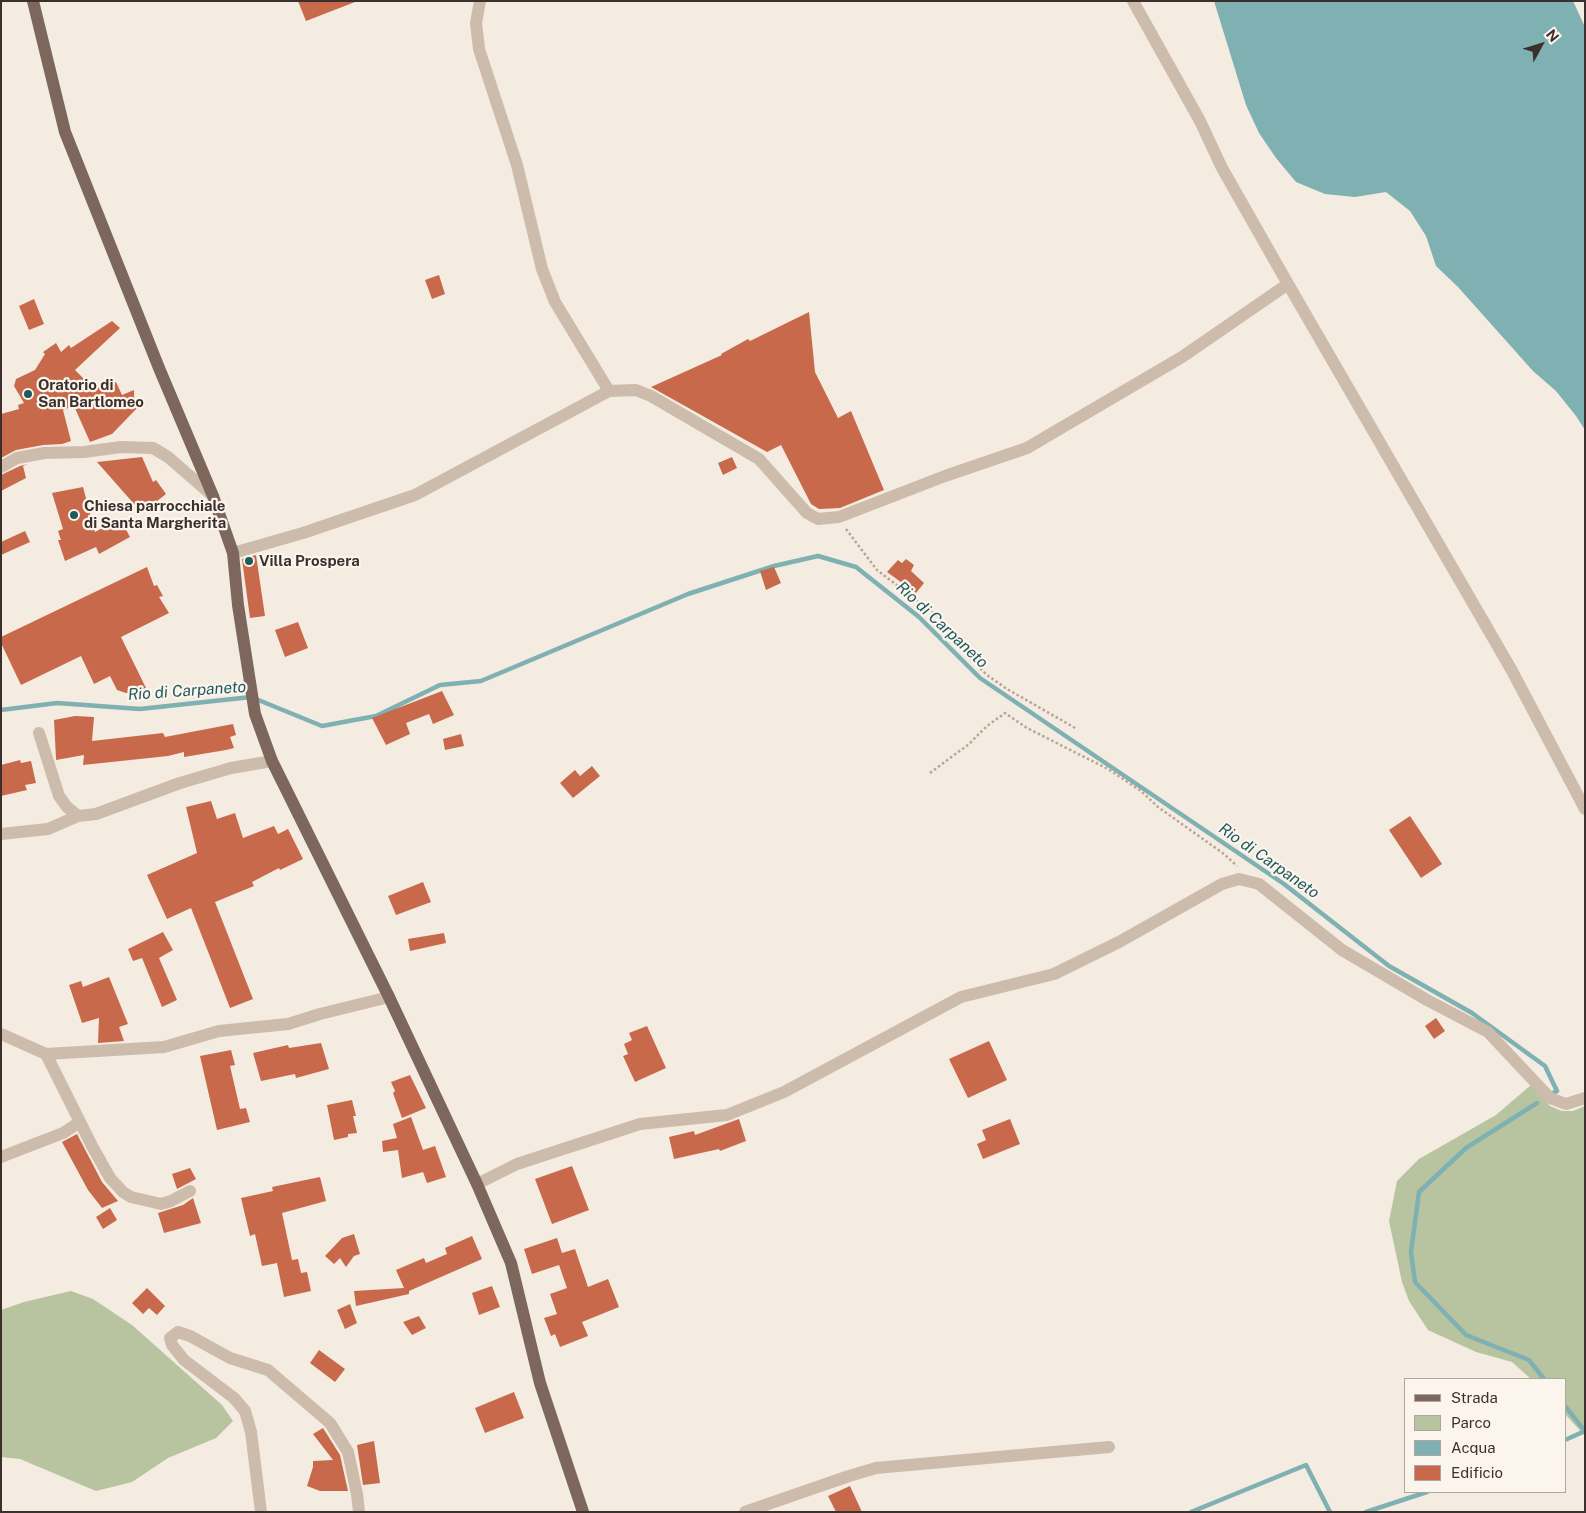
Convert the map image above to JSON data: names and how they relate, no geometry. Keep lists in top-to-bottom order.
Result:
{
  "water": ["Rio di Carpaneto"],
  "places": ["Oratorio di San Bartlomeo", "Chiesa parrocchiale di Santa Margherita", "Villa Prospera"],
  "legend": [
    "Strada",
    "Parco",
    "Acqua",
    "Edificio"
  ],
  "north": "top right"
}
